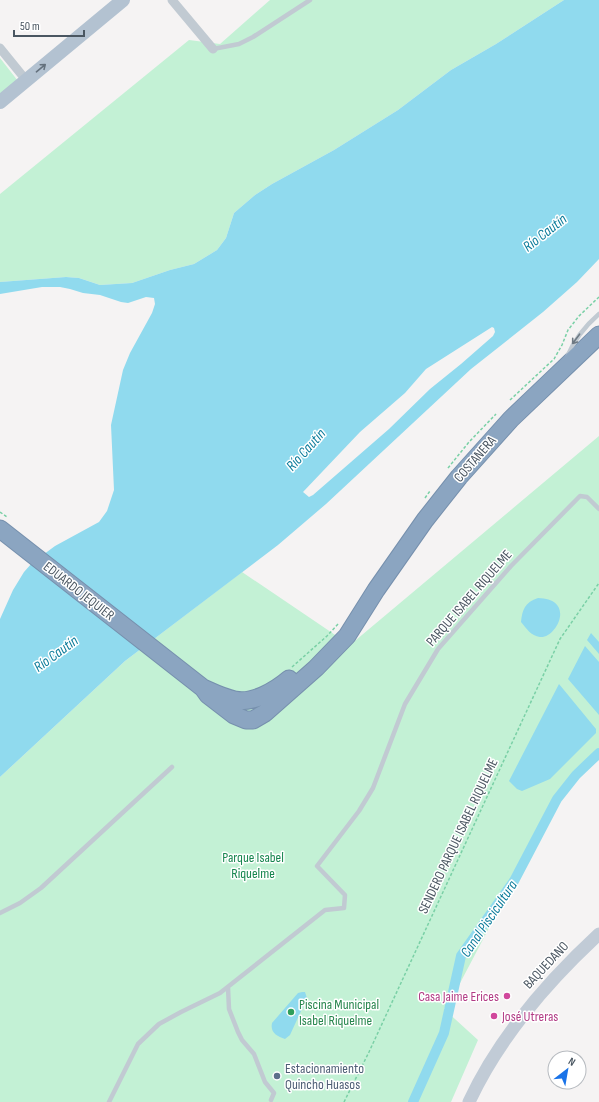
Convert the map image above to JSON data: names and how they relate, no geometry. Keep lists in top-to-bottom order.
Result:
{
  "streets": {
    "highway": ["COSTANERA", "EDUARDO JEQUIER"],
    "street": ["BAQUEDANO"],
    "lane": ["PARQUE ISABEL RIQUELME"],
    "path": ["SENDERO PARQUE ISABEL RIQUELME"]
  },
  "crossings": [
    ["COSTANERA", "EDUARDO JEQUIER"]
  ],
  "water": ["Río Cautín", "Canal Piscicultura"],
  "parks": ["Parque Isabel Riquelme"],
  "places": [
    "Casa Jaime Erices",
    "Piscina Municipal Isabel Riquelme",
    "José Utreras",
    "Estacionamiento Quincho Huasos"
  ],
  "scale_bar": "50 m",
  "north": "top right"
}
